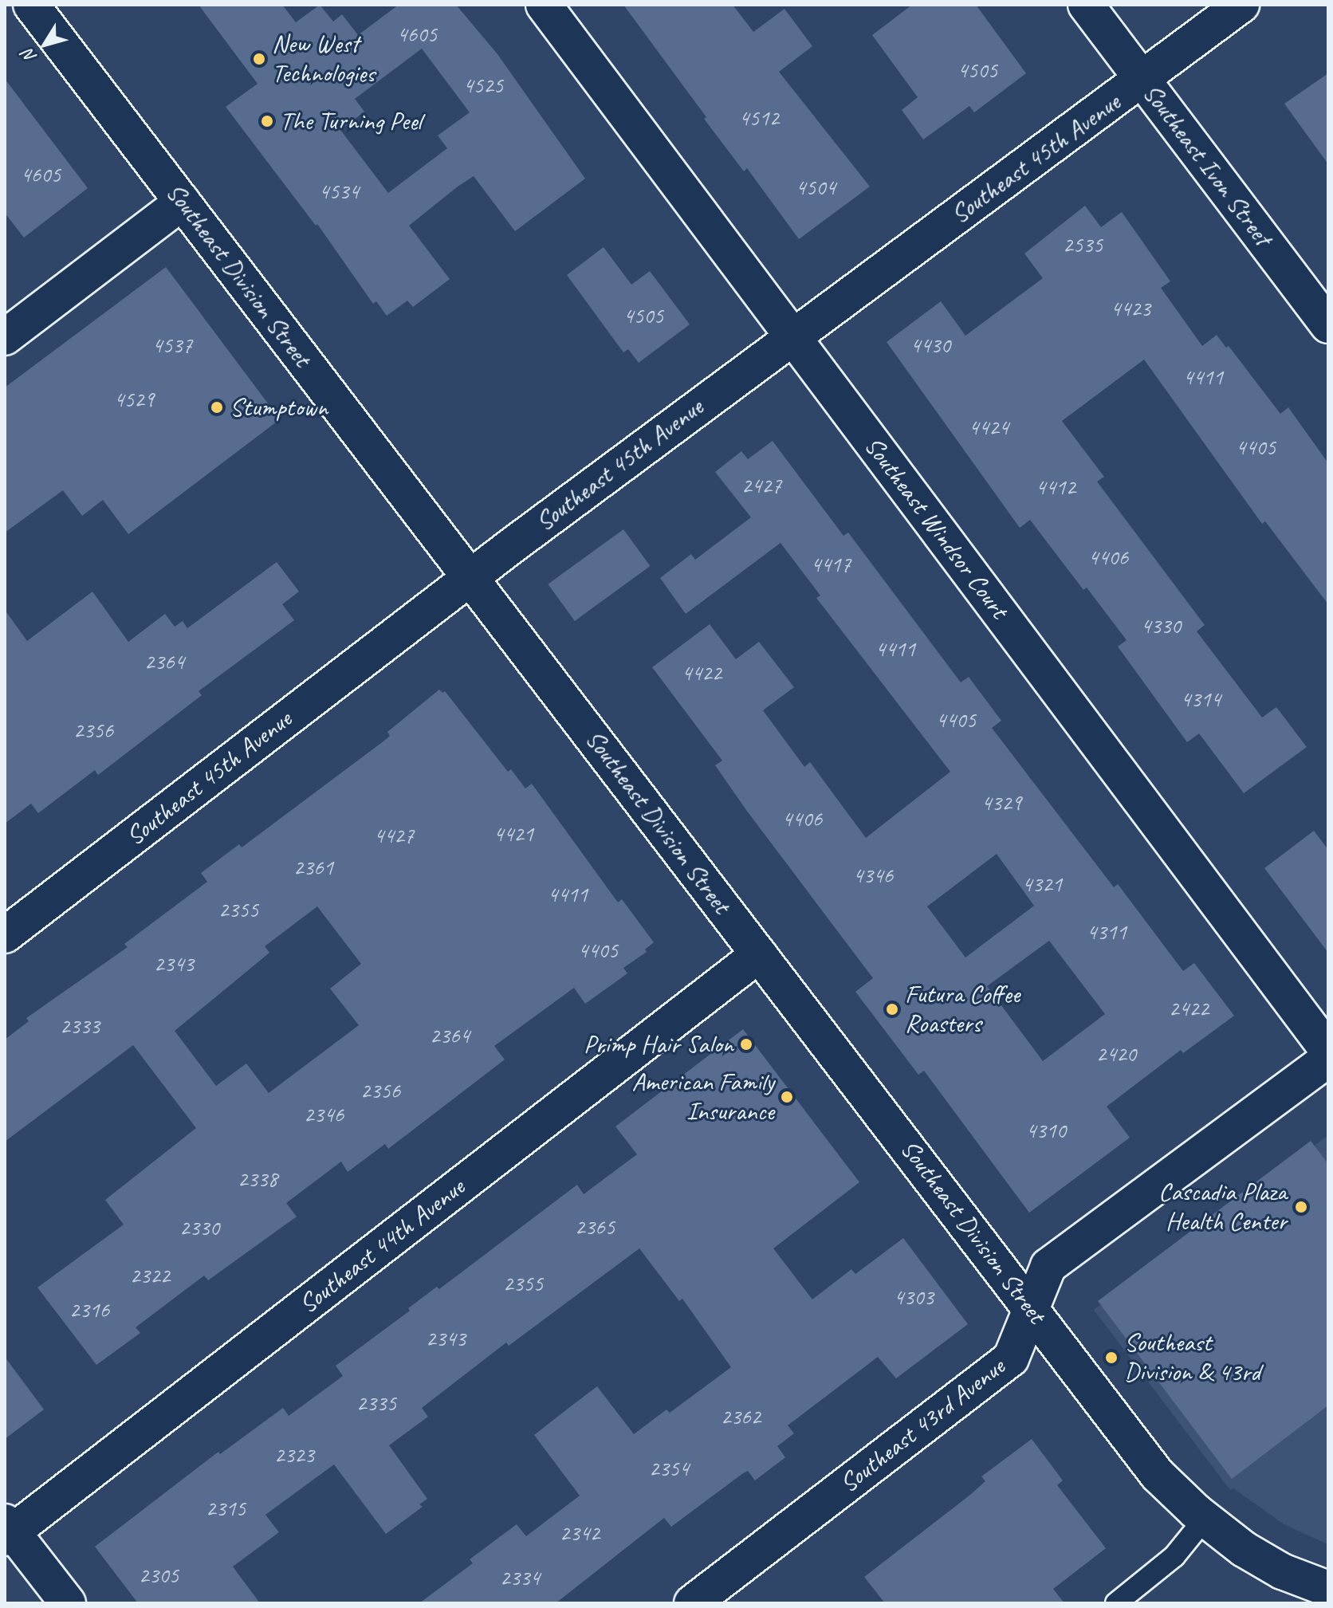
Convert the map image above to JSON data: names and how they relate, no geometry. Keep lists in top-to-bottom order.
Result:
{
  "streets": {
    "street": [
      "Southeast 45th Avenue",
      "Southeast Ivon Street",
      "Southeast Division Street",
      "Southeast Windsor Court",
      "Southeast 44th Avenue",
      "Southeast 43rd Avenue"
    ]
  },
  "crossings": [
    ["Southeast 45th Avenue", "Southeast Ivon Street"],
    ["Southeast 45th Avenue", "Southeast Division Street"],
    ["Southeast 45th Avenue", "Southeast Windsor Court"],
    ["Southeast Division Street", "Southeast 44th Avenue"],
    ["Southeast Division Street", "Southeast 43rd Avenue"]
  ],
  "places": [
    "New West Technologies",
    "The Turning Peel",
    "Stumptown",
    "Futura Coffee Roasters",
    "Primp Hair Salon",
    "American Family Insurance",
    "Cascadia Plaza Health Center",
    "Southeast Division & 43rd"
  ],
  "house_numbers": [
    "4605",
    "4505",
    "4525",
    "4512",
    "4605",
    "4504",
    "4534",
    "2535",
    "4423",
    "4505",
    "4537",
    "4430",
    "4411",
    "4529",
    "4424",
    "4405",
    "2427",
    "4412",
    "4406",
    "4417",
    "4330",
    "4411",
    "2364",
    "4422",
    "4314",
    "4405",
    "2356",
    "4329",
    "4406",
    "4421",
    "4427",
    "2361",
    "4346",
    "4321",
    "4411",
    "2355",
    "4311",
    "4405",
    "2343",
    "2422",
    "2333",
    "2364",
    "2420",
    "2356",
    "2346",
    "4310",
    "2338",
    "2365",
    "2330",
    "2322",
    "2355",
    "4303",
    "2316",
    "2343",
    "2335",
    "2362",
    "2323",
    "2354",
    "2315",
    "2342",
    "2305",
    "2334"
  ],
  "north": "bottom left"
}
